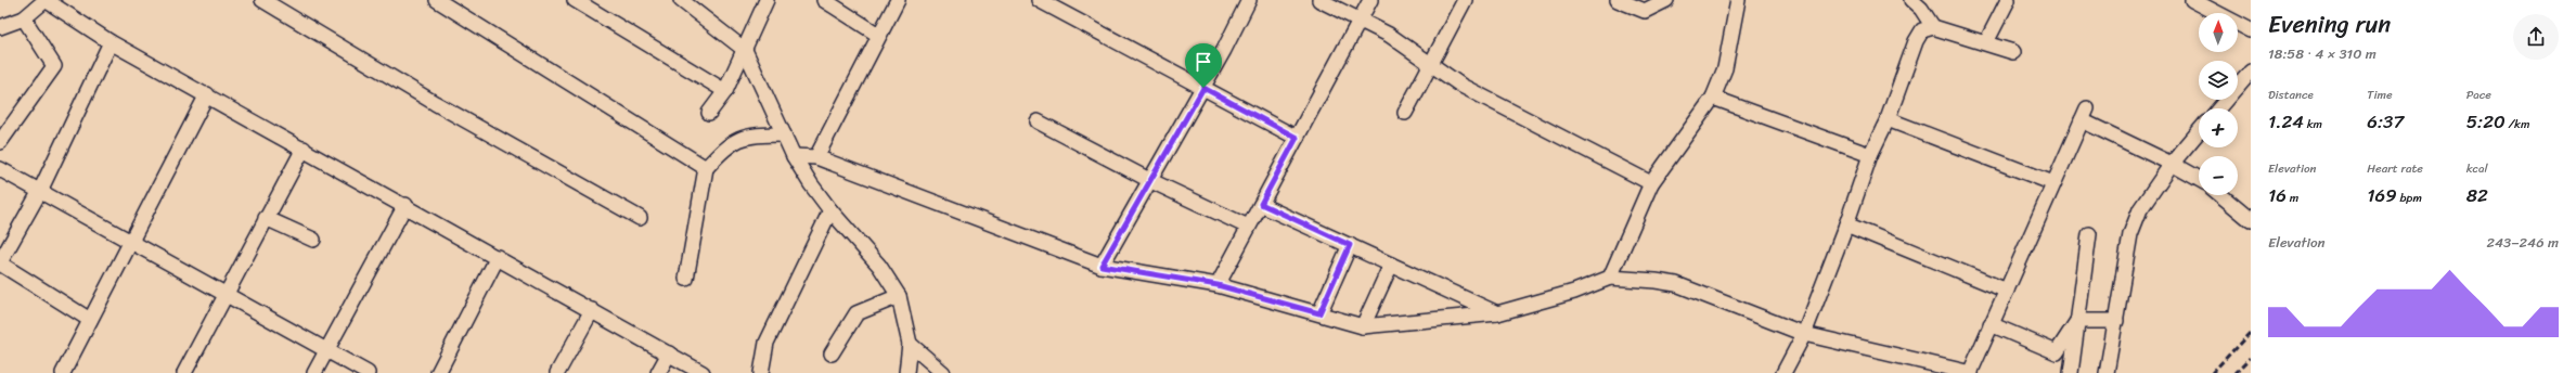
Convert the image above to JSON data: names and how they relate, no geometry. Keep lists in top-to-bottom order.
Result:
{
  "north": "top",
  "page": {
    "heading": ["Evening run", "18:58 · 4 × 310 m"],
    "map_buttons": ["+", "−"],
    "stats": [
      ["Distance", "1.24 km"],
      ["Time", "6:37"],
      ["Pace", "5:20 /km"],
      ["Elevation", "16 m"],
      ["Heart rate", "169 bpm"],
      ["kcal", "82"]
    ],
    "chart": ["Elevation", "243–246 m"]
  }
}
